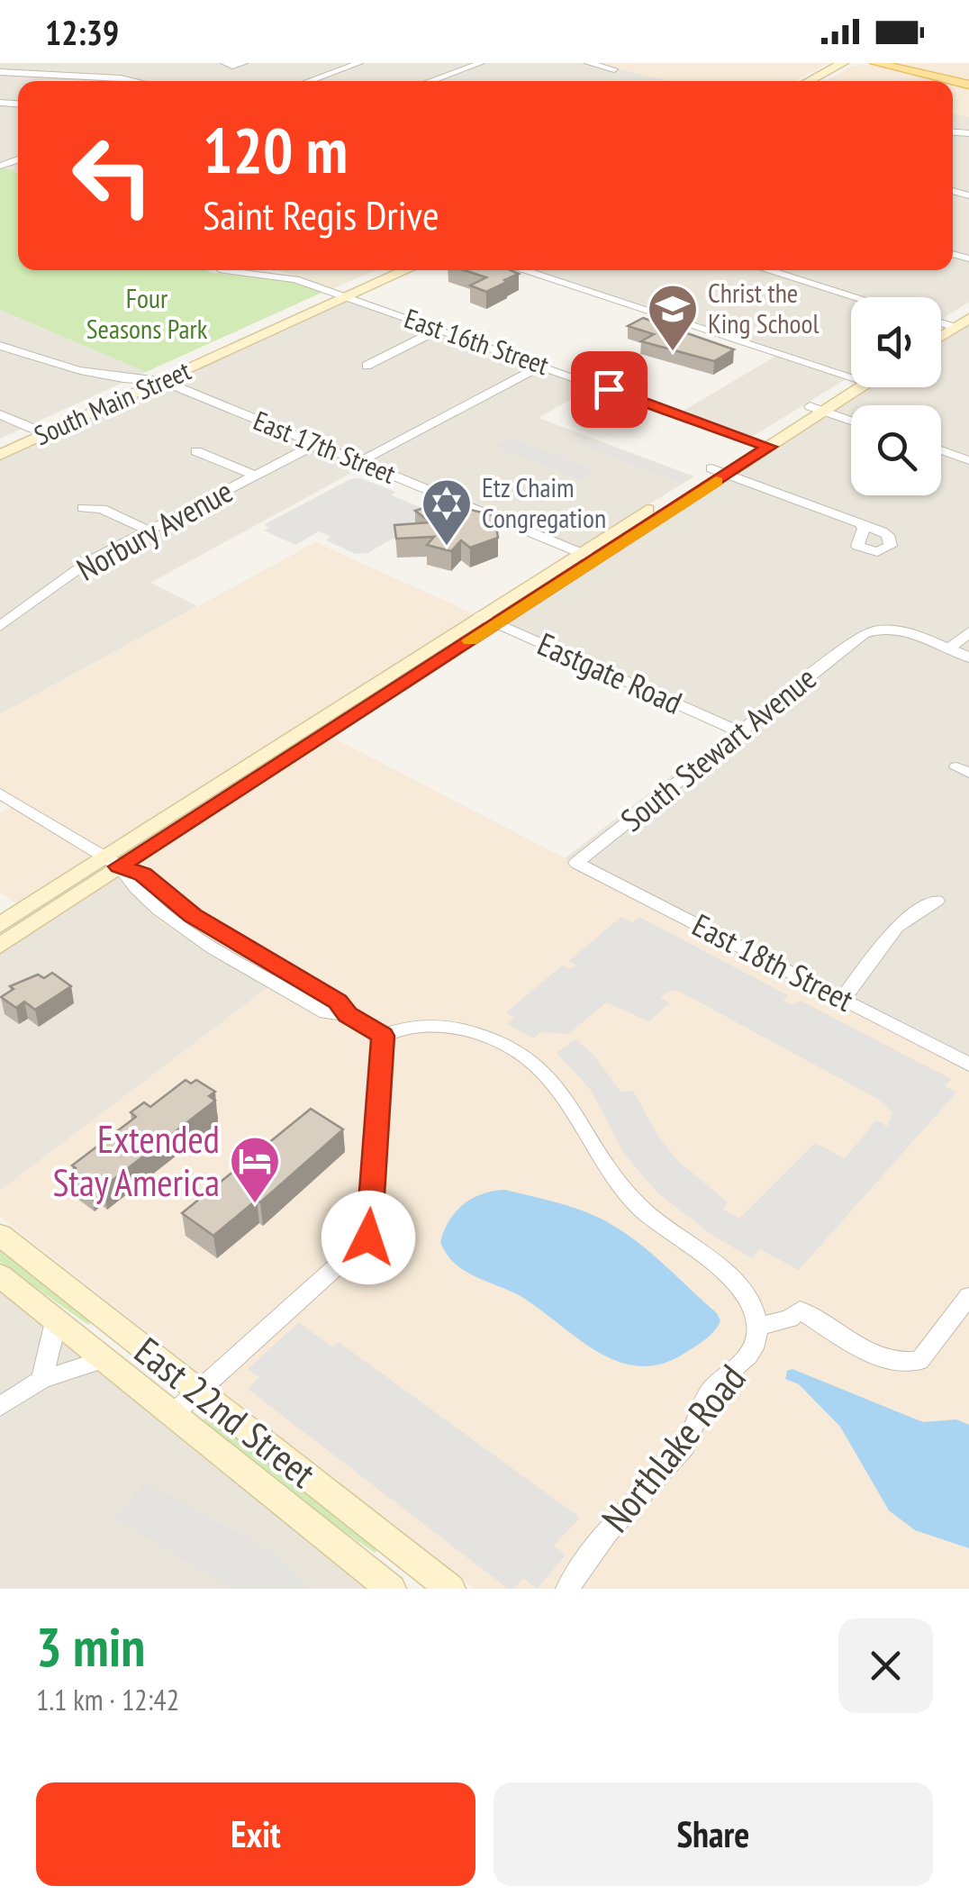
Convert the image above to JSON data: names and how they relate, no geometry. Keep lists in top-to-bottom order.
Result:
{
  "streets": {
    "street": [
      "East 16th Street",
      "South Main Street",
      "East 17th Street",
      "Norbury Avenue",
      "Eastgate Road",
      "South Stewart Avenue",
      "East 18th Street",
      "East 22nd Street",
      "Northlake Road"
    ]
  },
  "crossings": [
    ["East 16th Street", "South Main Street"],
    ["South Main Street", "East 17th Street"],
    ["East 17th Street", "Norbury Avenue"],
    ["Eastgate Road", "South Stewart Avenue"],
    ["South Stewart Avenue", "East 18th Street"]
  ],
  "parks": ["Four Seasons Park"],
  "places": {
    "school or university": ["Christ the King School"],
    "synagogue": ["Etz Chaim Congregation"],
    "hotel": ["Extended Stay America"]
  },
  "page": {
    "status": "12:39",
    "turn": ["120 m", "Saint Regis Drive"],
    "heading": ["3 min", "1.1 km · 12:42"],
    "buttons": ["Exit", "Share"]
  }
}
